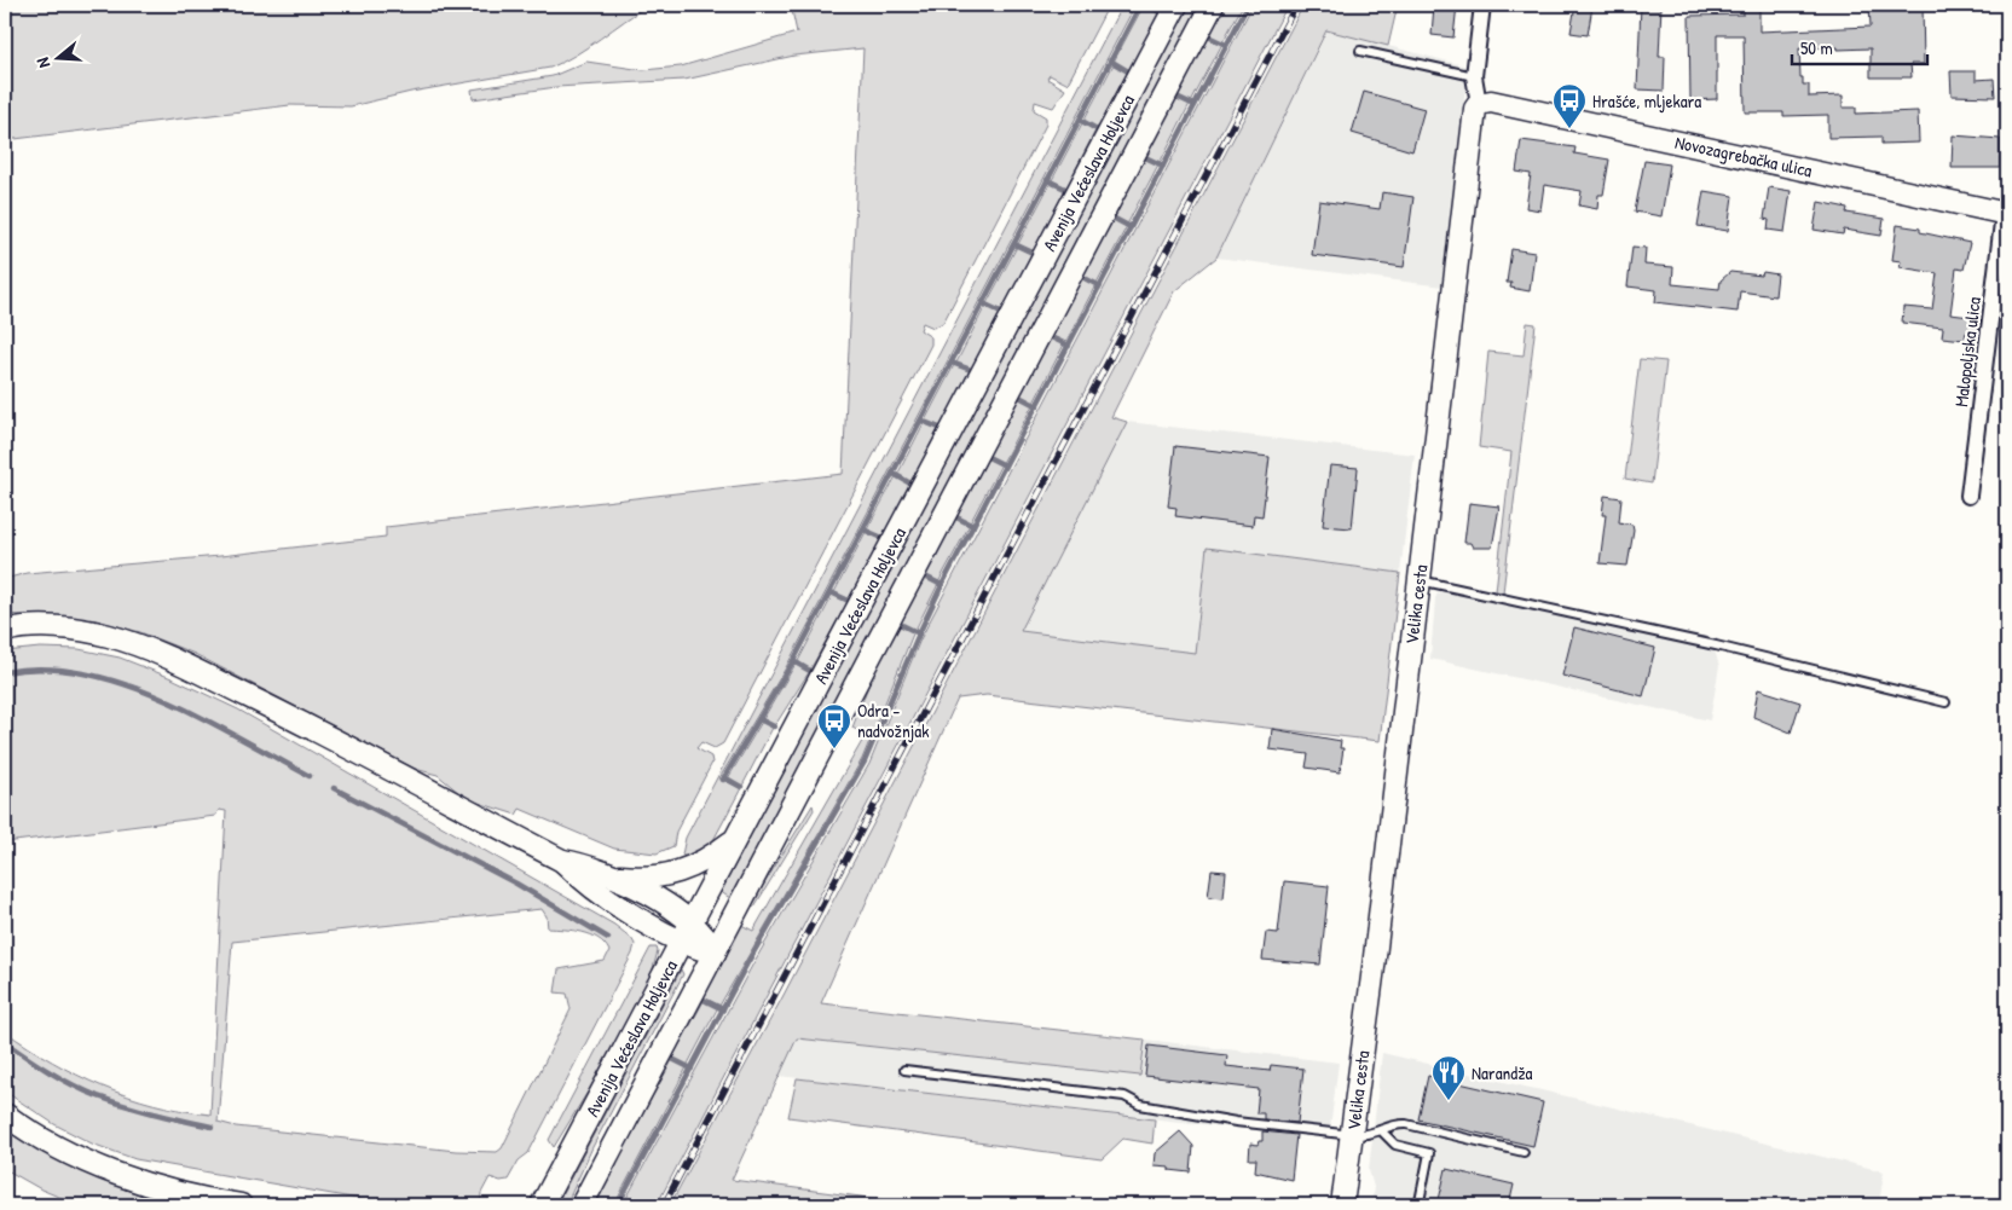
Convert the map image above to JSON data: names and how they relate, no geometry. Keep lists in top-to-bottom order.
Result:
{
  "streets": {
    "main road": ["Novozagrebačka ulica", "Avenija Većeslava Holjevca", "Velika cesta"],
    "street": ["Malopoljska ulica"]
  },
  "crossings": [
    ["Novozagrebačka ulica", "Malopoljska ulica"],
    ["Novozagrebačka ulica", "Velika cesta"]
  ],
  "places": {
    "bus stop": ["Hrašće, mljekara", "Odra - nadvožnjak"],
    "restaurant": ["Narandža"]
  },
  "scale_bar": "50 m",
  "north": "left"
}
